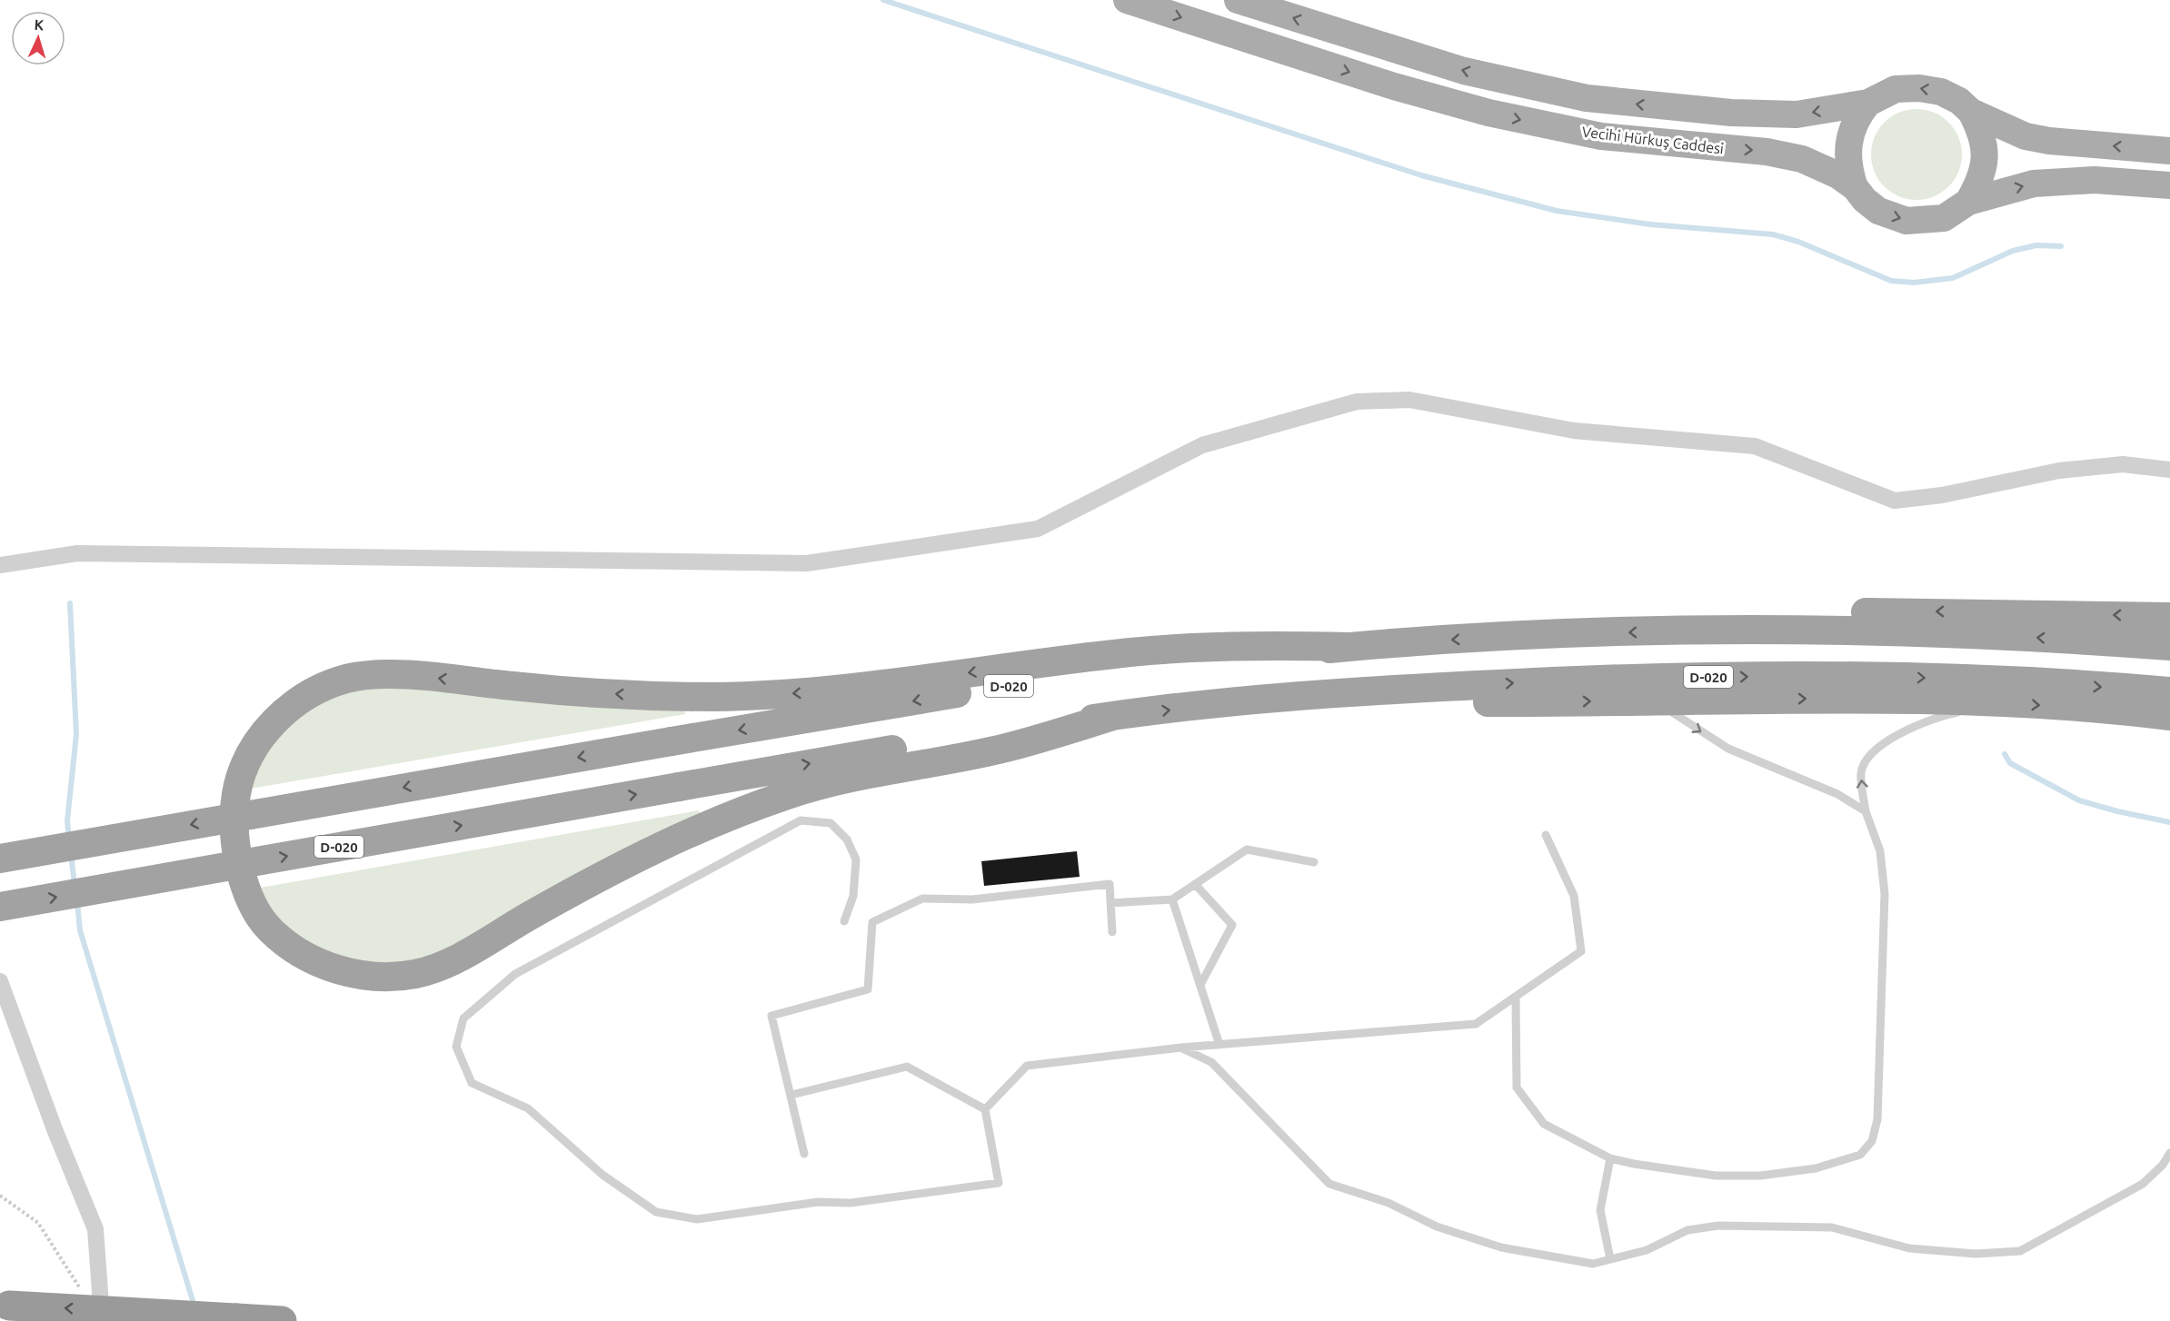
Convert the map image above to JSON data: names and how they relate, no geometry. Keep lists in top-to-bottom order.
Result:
{
  "streets": {
    "highway": ["D-020"],
    "main road": ["Vecihi Hürkuş Caddesi"]
  },
  "north": "top"
}
